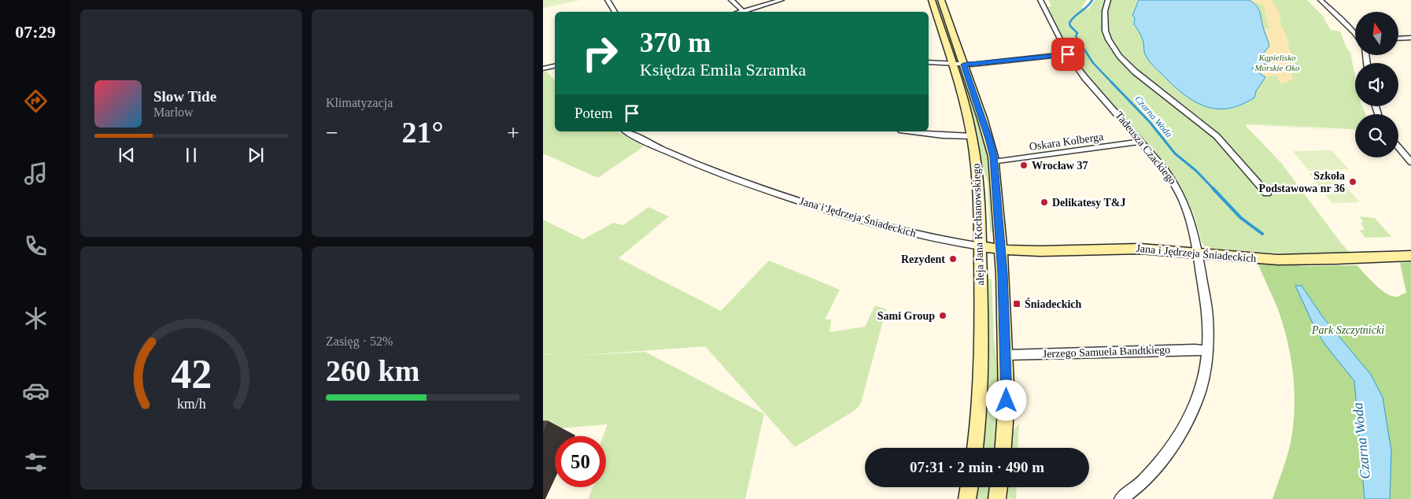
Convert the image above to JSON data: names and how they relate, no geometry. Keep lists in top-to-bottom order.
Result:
{
  "streets": {
    "main road": ["Jana i Jędrzeja Śniadeckich", "aleja Jana Kochanowskiego"],
    "street": ["Oskara Kolberga", "Tadeusza Czackiego", "Jerzego Samuela Bandtkiego"]
  },
  "crossings": [
    ["Oskara Kolberga", "Tadeusza Czackiego"],
    ["Oskara Kolberga", "aleja Jana Kochanowskiego"],
    ["Tadeusza Czackiego", "Jana i Jędrzeja Śniadeckich"],
    ["Tadeusza Czackiego", "Jerzego Samuela Bandtkiego"],
    ["Jana i Jędrzeja Śniadeckich", "aleja Jana Kochanowskiego"],
    ["aleja Jana Kochanowskiego", "Jerzego Samuela Bandtkiego"]
  ],
  "water": ["Czarna Woda"],
  "parks": ["Kąpielisko Morskie Oko", "Park Szczytnicki"],
  "places": {
    "other": [
      "Wrocław 37",
      "Szkoła Podstawowa nr 36",
      "Delikatesy T&J",
      "Rezydent",
      "Sami Group"
    ],
    "transit": ["Śniadeckich"]
  },
  "north": "top",
  "page": {
    "tabs": "07:29",
    "tile": [
      "Klimatyzacja",
      ["Zasięg · 52%", "260 km"]
    ],
    "turn": ["370 m", "Księdza Emila Szramka"],
    "song": ["Slow Tide", "Marlow"],
    "then": "Potem",
    "heat": ["−", "21°", "+"],
    "limit": "50",
    "trip": "07:31 · 2 min · 490 m",
    "gauge": ["42", "km/h"]
  }
}
